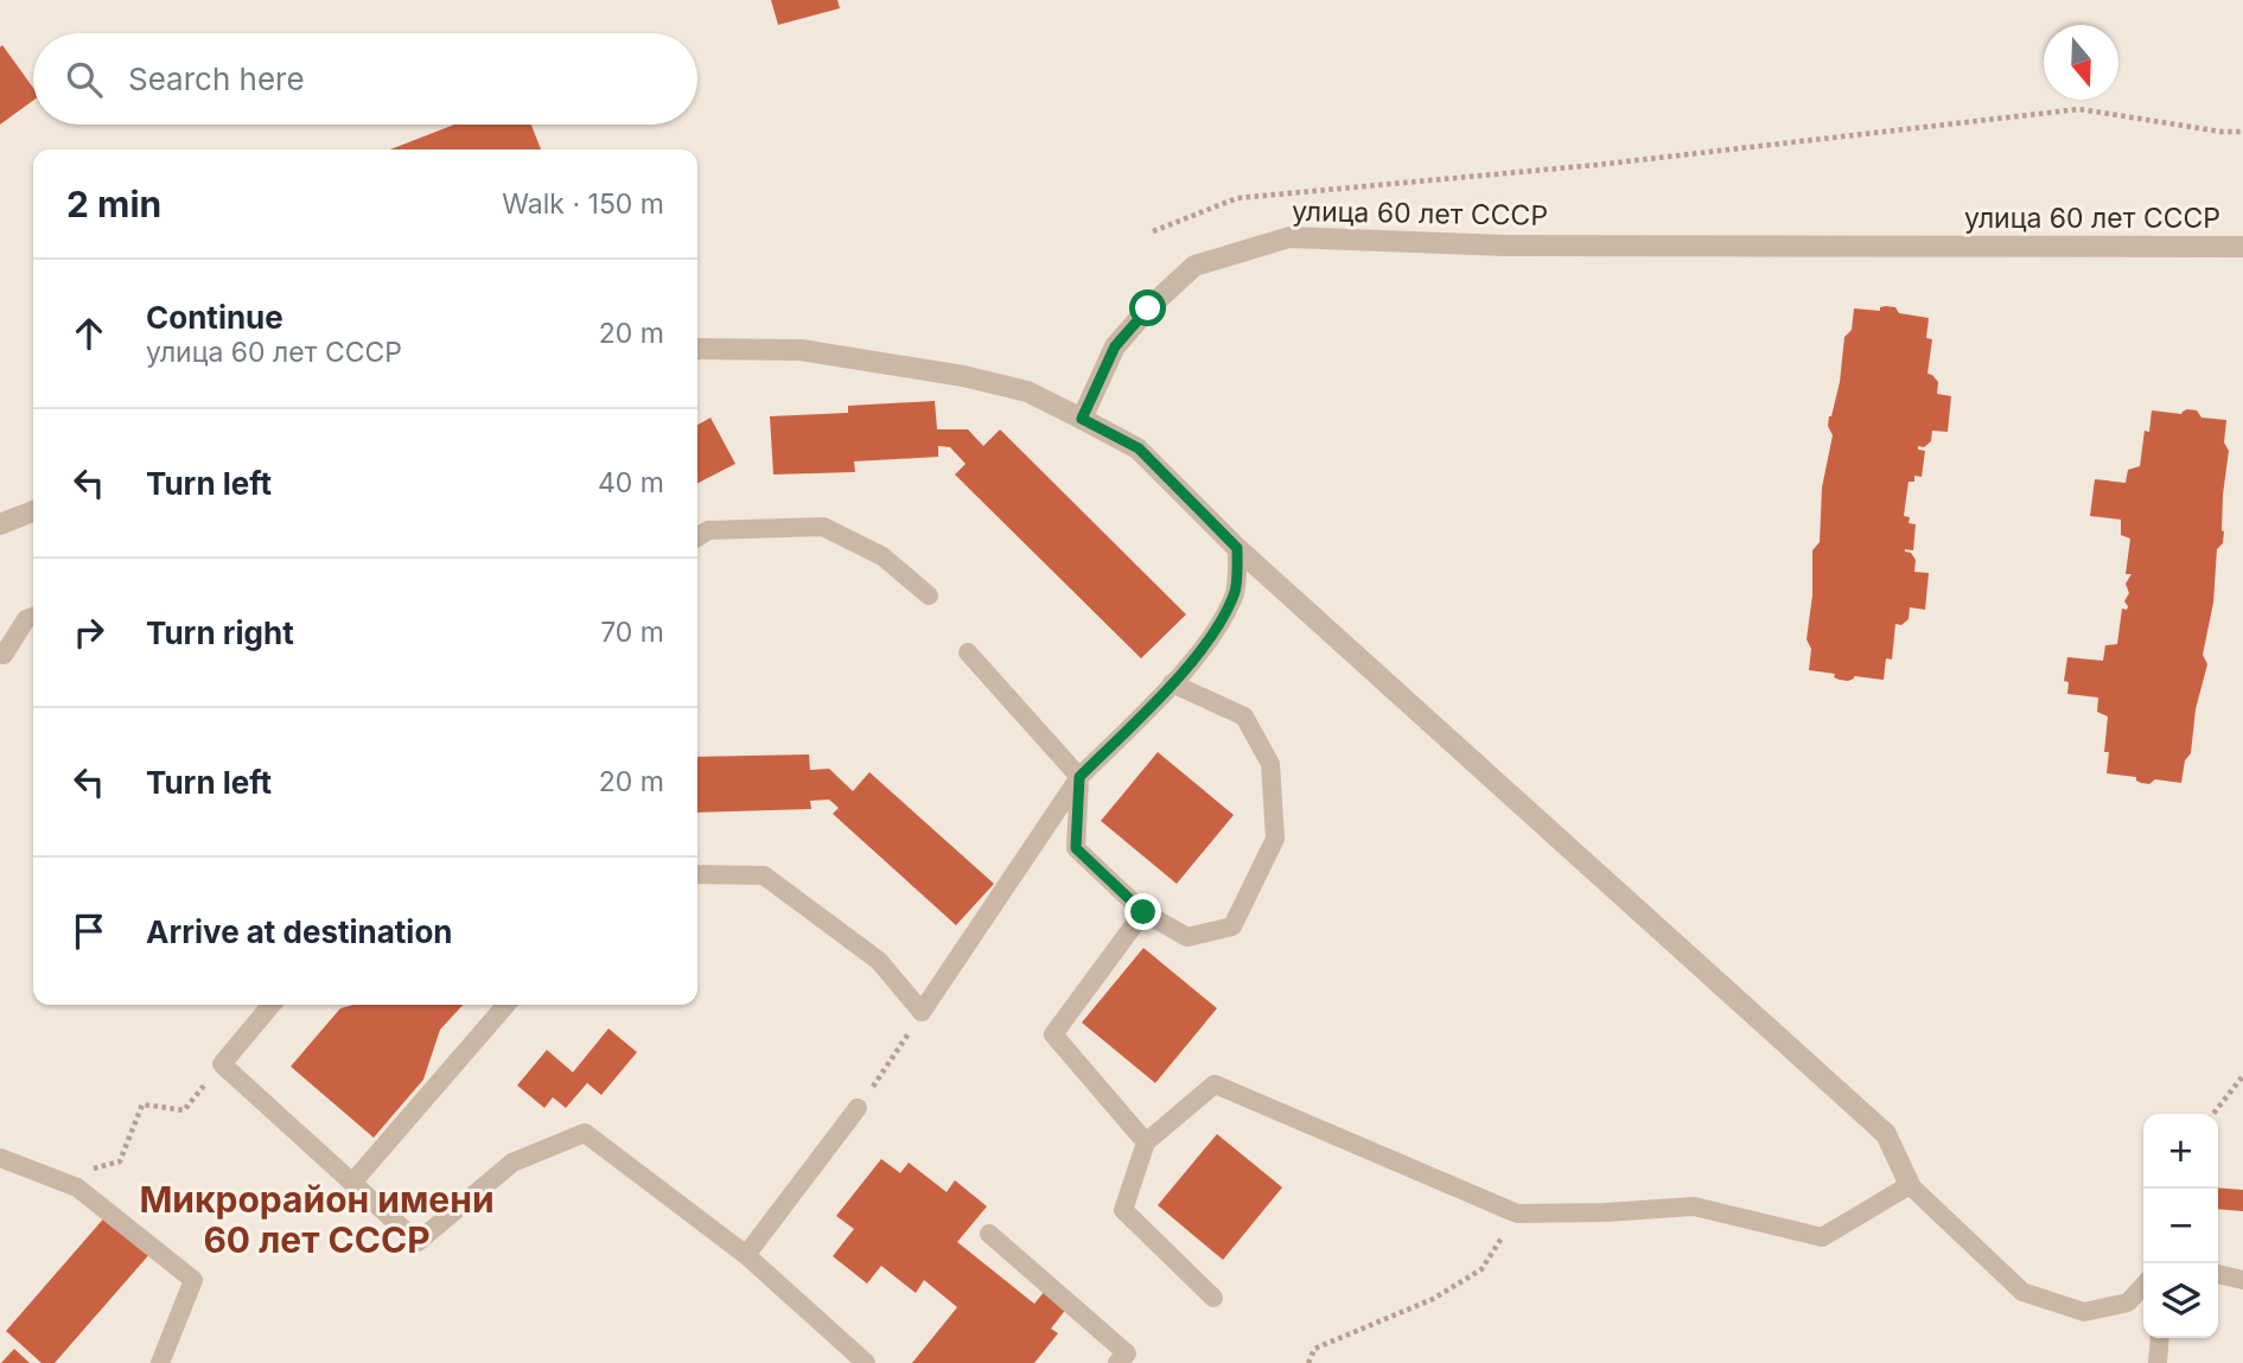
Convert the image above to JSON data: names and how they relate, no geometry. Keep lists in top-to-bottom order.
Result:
{
  "streets": {
    "street": ["улица 60 лет СССР"]
  },
  "districts": ["Микрорайон имени 60 лет СССР"],
  "north": "bottom",
  "page": {
    "search": "Search here",
    "heading": ["2 min", "Walk · 150 m"],
    "list": [
      ["Continue", "улица 60 лет СССР", "20 m"],
      ["Turn left", "40 m"],
      ["Turn right", "70 m"],
      ["Turn left", "20 m"],
      "Arrive at destination"
    ],
    "map_buttons": ["+", "−"]
  }
}
